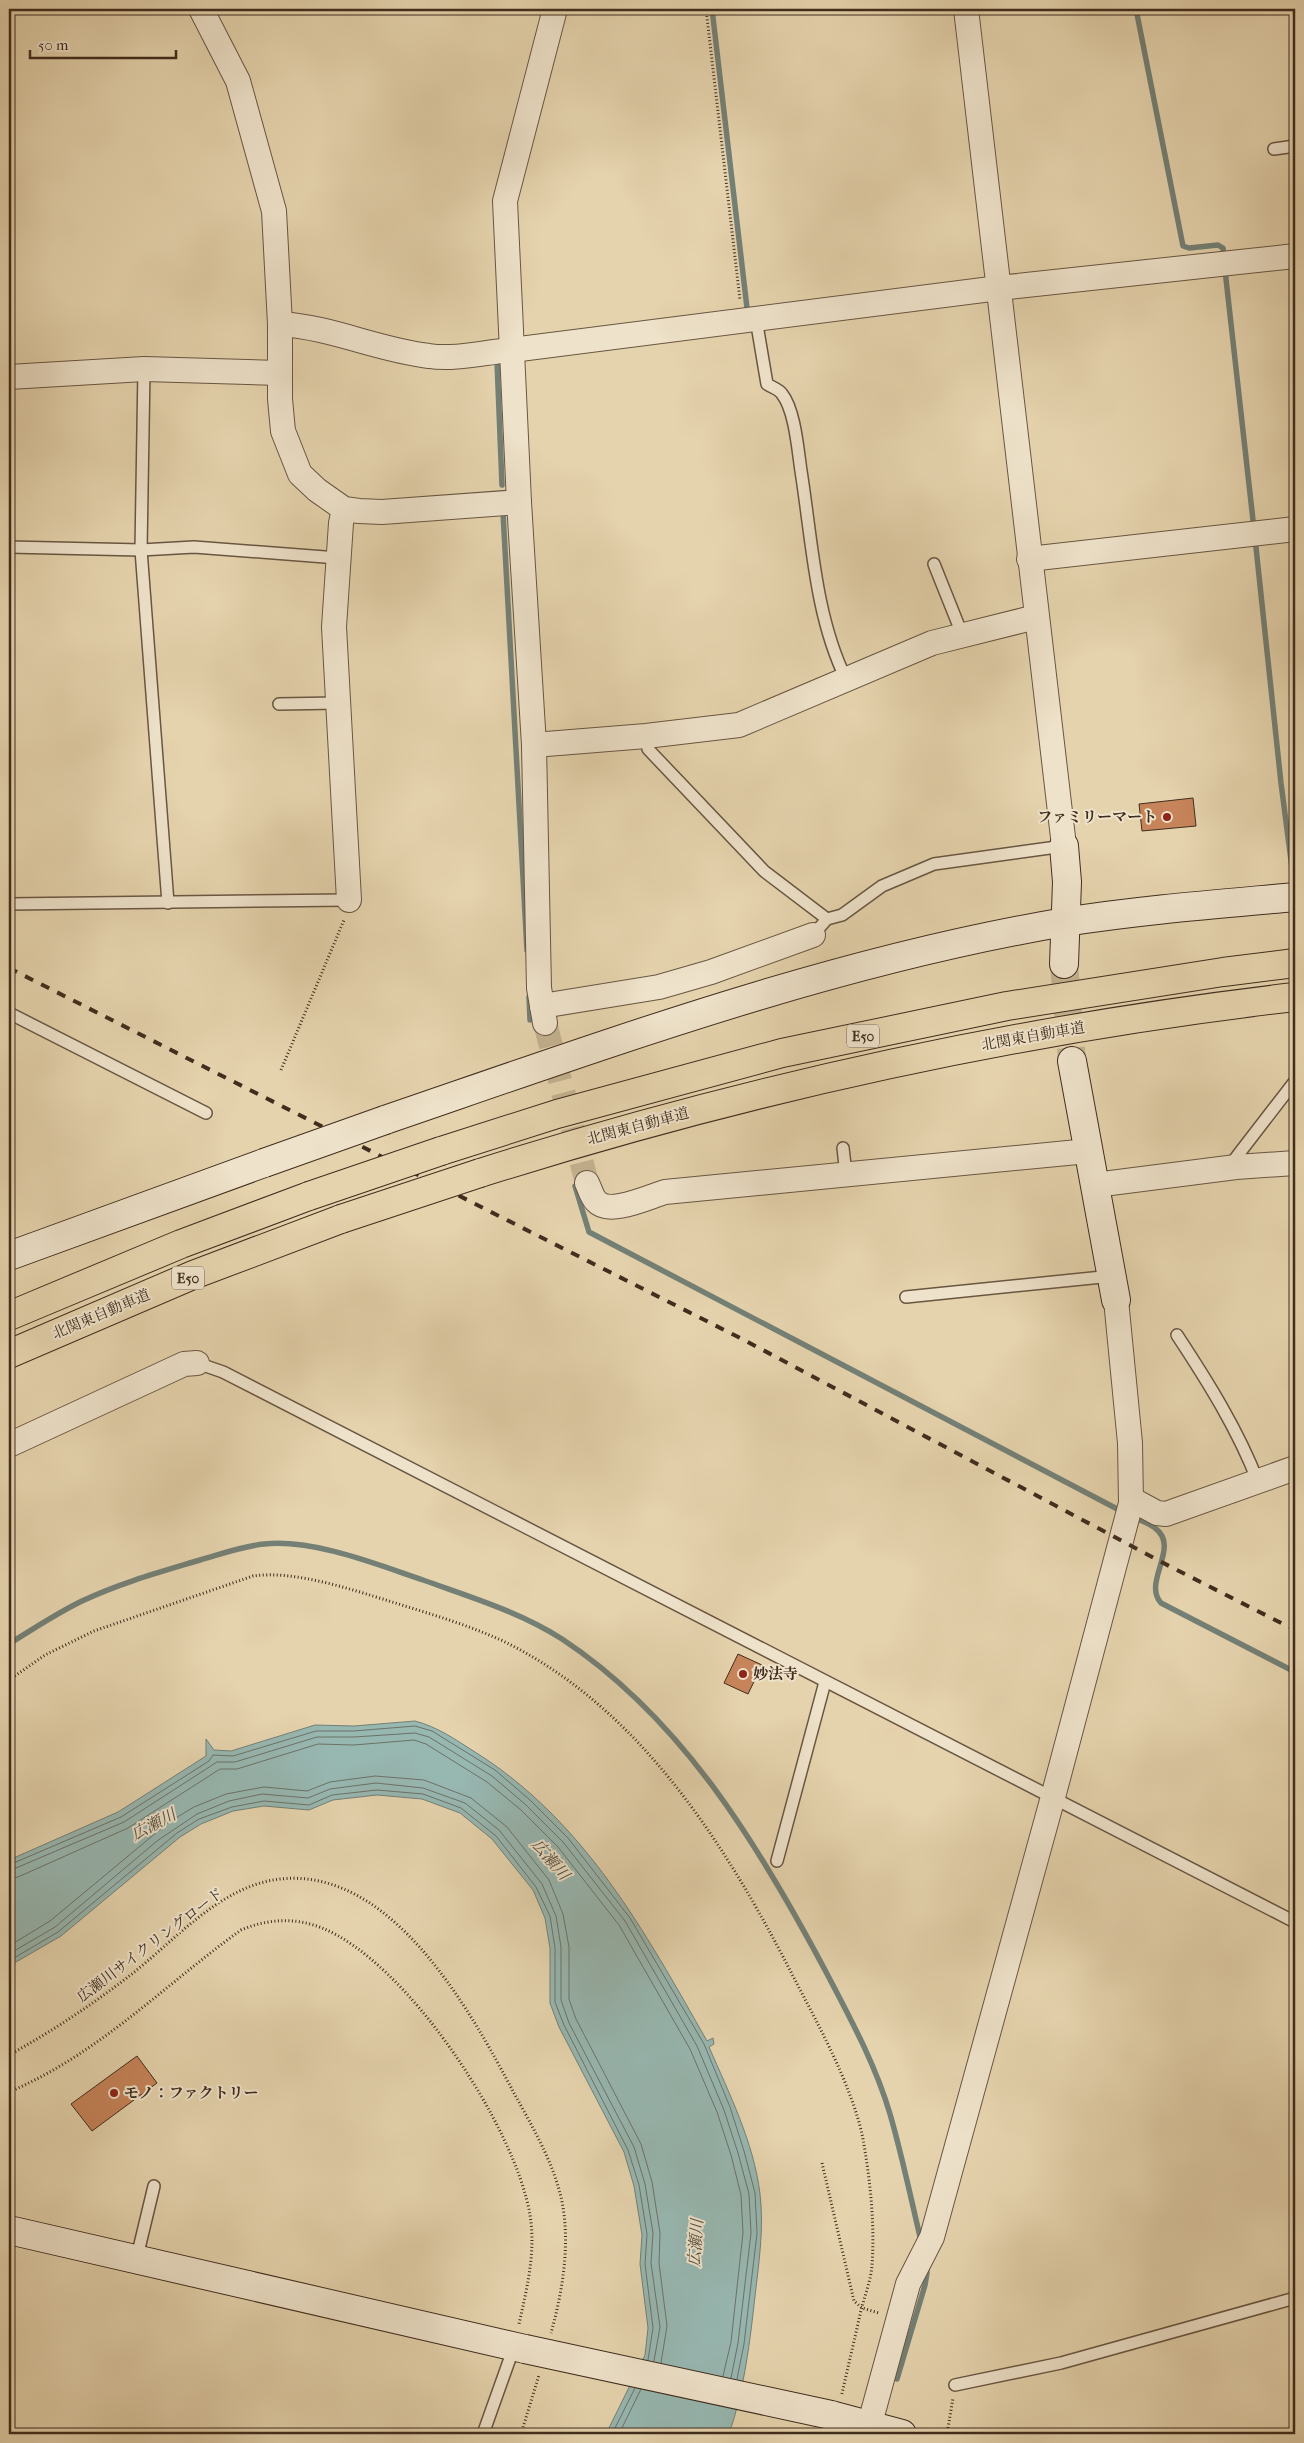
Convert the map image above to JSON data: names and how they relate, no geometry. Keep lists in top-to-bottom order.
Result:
{
  "streets": {
    "highway": ["E50", "北関東自動車道"],
    "path": ["広瀬川サイクリングロード"]
  },
  "water": ["広瀬川"],
  "places": ["ファミリーマート", "妙法寺", "モノ：ファクトリー"],
  "scale_bar": "50 m"
}
